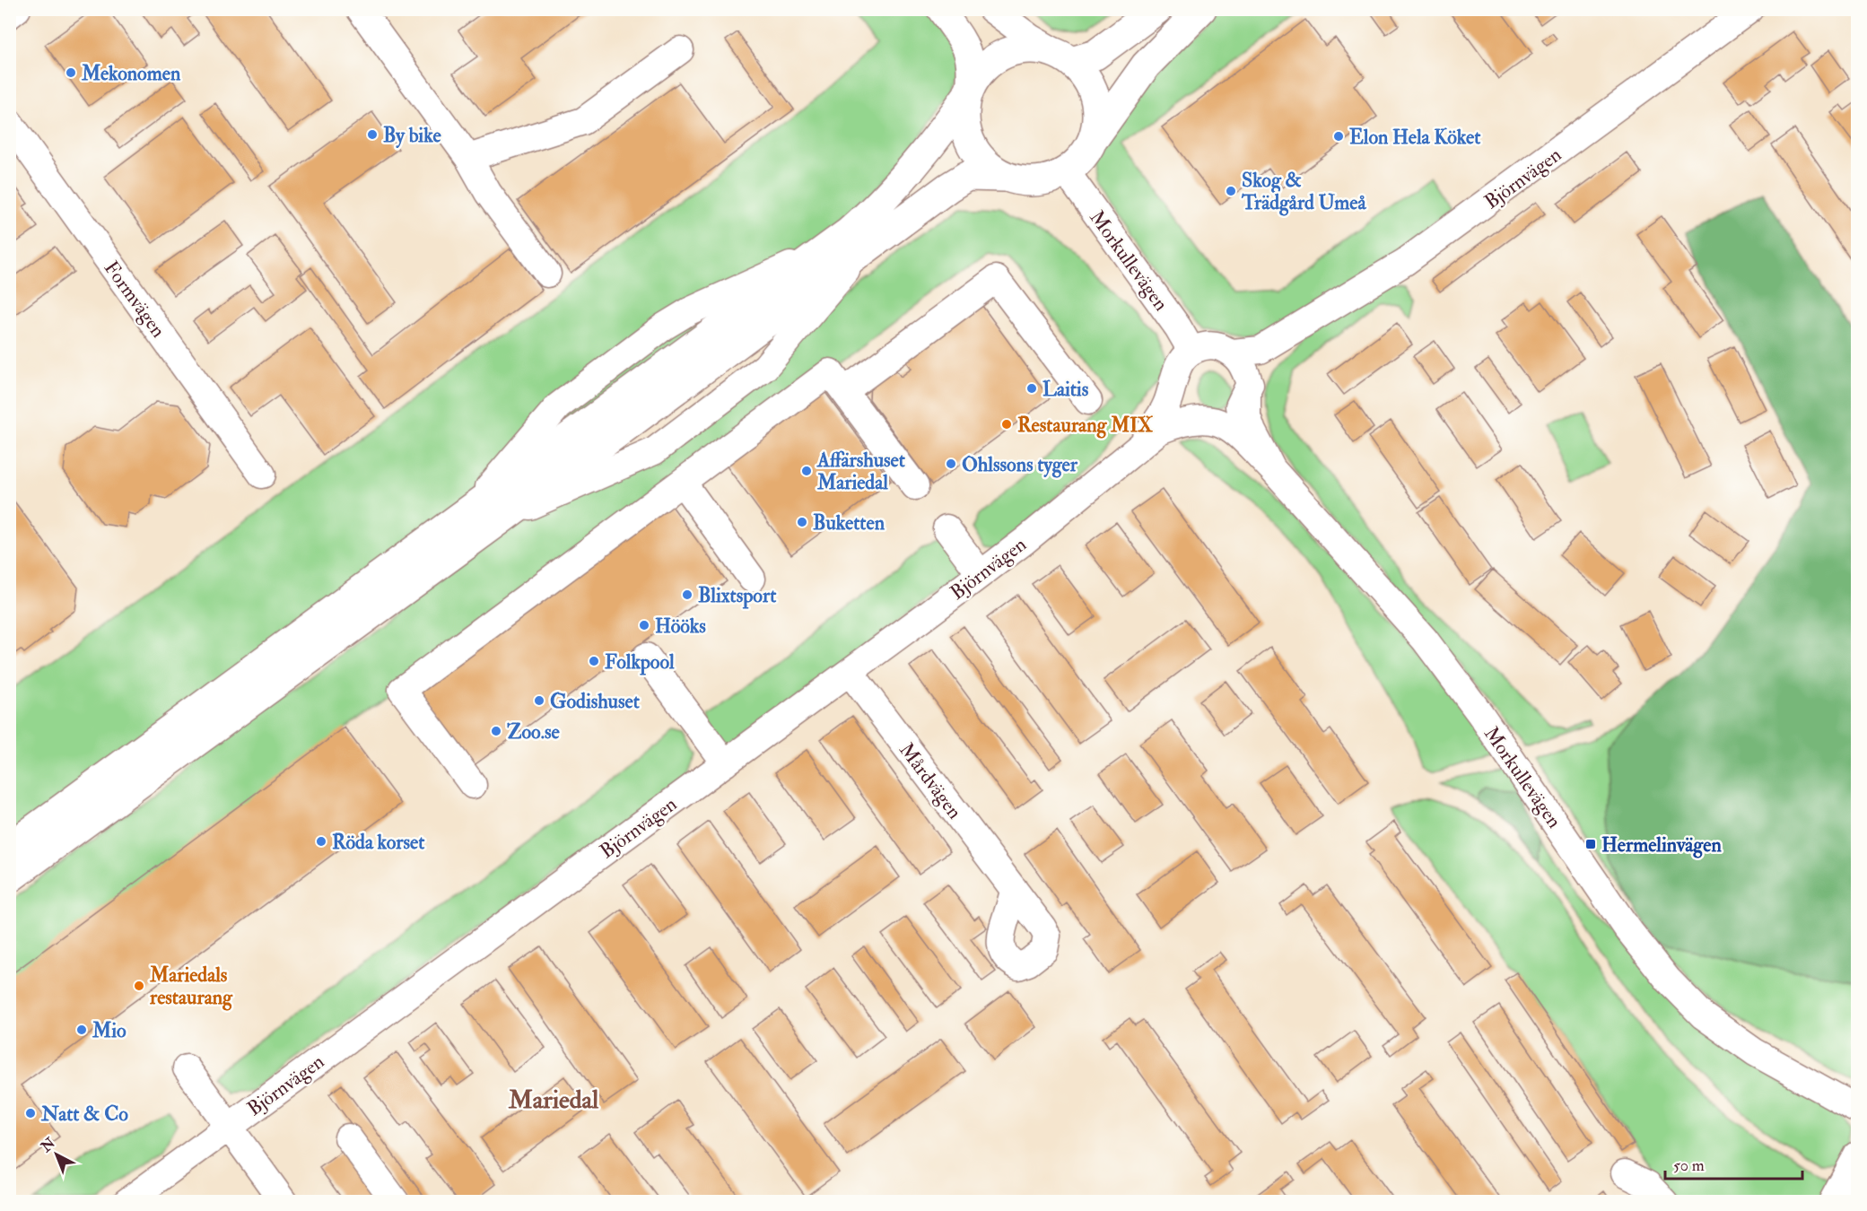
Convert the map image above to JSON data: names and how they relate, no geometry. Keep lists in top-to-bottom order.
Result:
{
  "streets": {
    "street": [
      "Björnvägen",
      "Morkullevägen",
      "Formvägen",
      "Mårdvägen"
    ]
  },
  "crossings": [
    ["Björnvägen", "Morkullevägen"],
    ["Björnvägen", "Mårdvägen"]
  ],
  "districts": ["Mariedal"],
  "places": {
    "other": [
      "Mekonomen",
      "By bike",
      "Elon Hela Köket",
      "Skog & Trädgård Umeå",
      "Laitis",
      "Restaurang MIX",
      "Ohlssons tyger",
      "Affärshuset Mariedal",
      "Buketten",
      "Blixtsport",
      "Hööks",
      "Folkpool",
      "Godishuset",
      "Zoo.se",
      "Röda korset",
      "Mariedals restaurang",
      "Mio",
      "Natt & Co"
    ],
    "transit": ["Hermelinvägen"]
  },
  "scale_bar": "50 m",
  "north": "top left"
}
